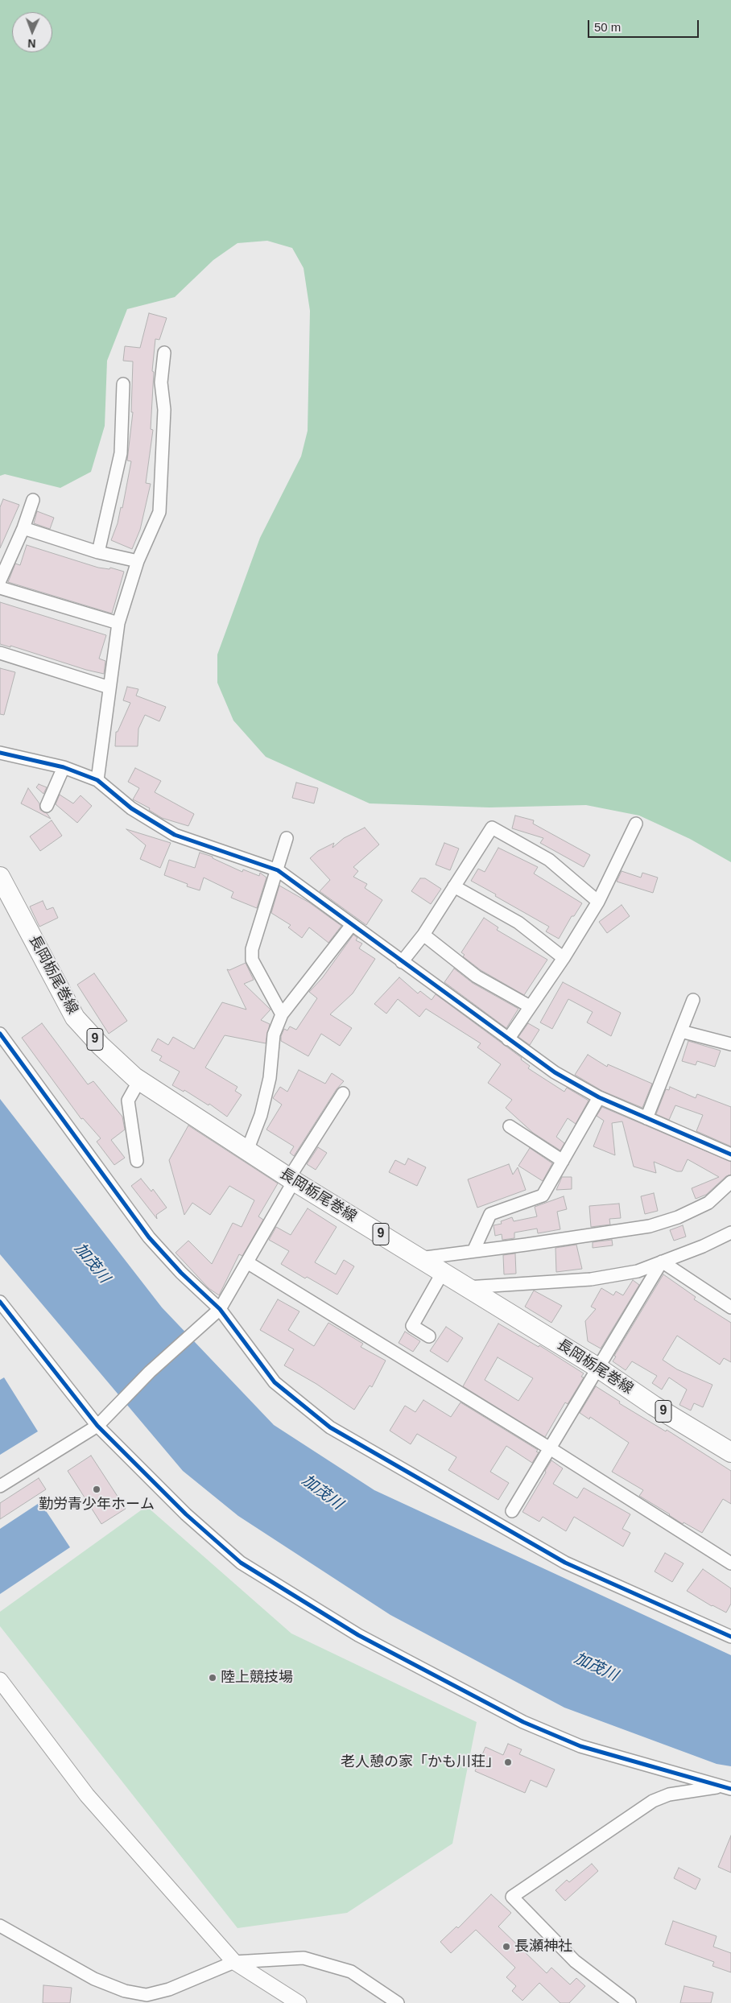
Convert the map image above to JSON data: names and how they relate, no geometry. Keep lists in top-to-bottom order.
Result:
{
  "streets": {
    "main road": ["長岡栃尾巻線", "9"]
  },
  "water": ["加茂川"],
  "places": [
    "勤労青少年ホーム",
    "陸上競技場",
    "老人憩の家「かも川荘」",
    "長瀬神社"
  ],
  "scale_bar": "50 m",
  "north": "bottom"
}
